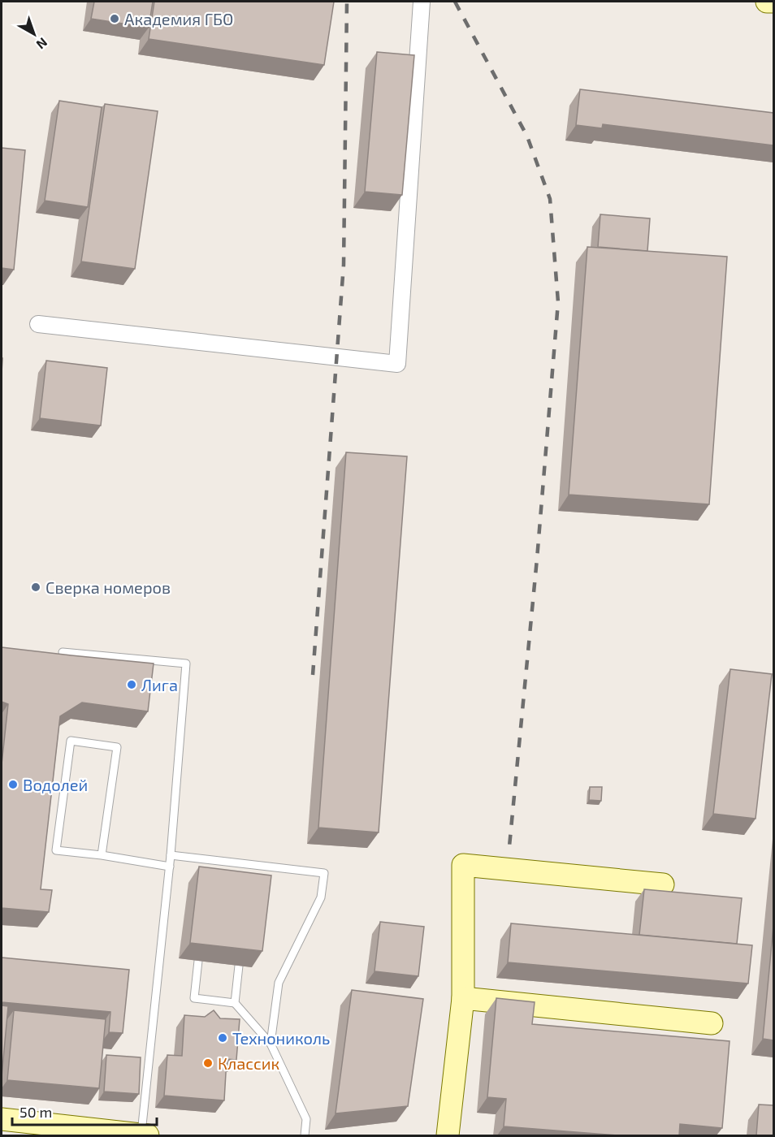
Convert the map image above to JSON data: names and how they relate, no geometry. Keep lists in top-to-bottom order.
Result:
{
  "places": [
    "Академия ГБО",
    "Сверка номеров",
    "Лига",
    "Водолей",
    "Технониколь",
    "Классик"
  ],
  "scale_bar": "50 m",
  "north": "bottom right"
}
